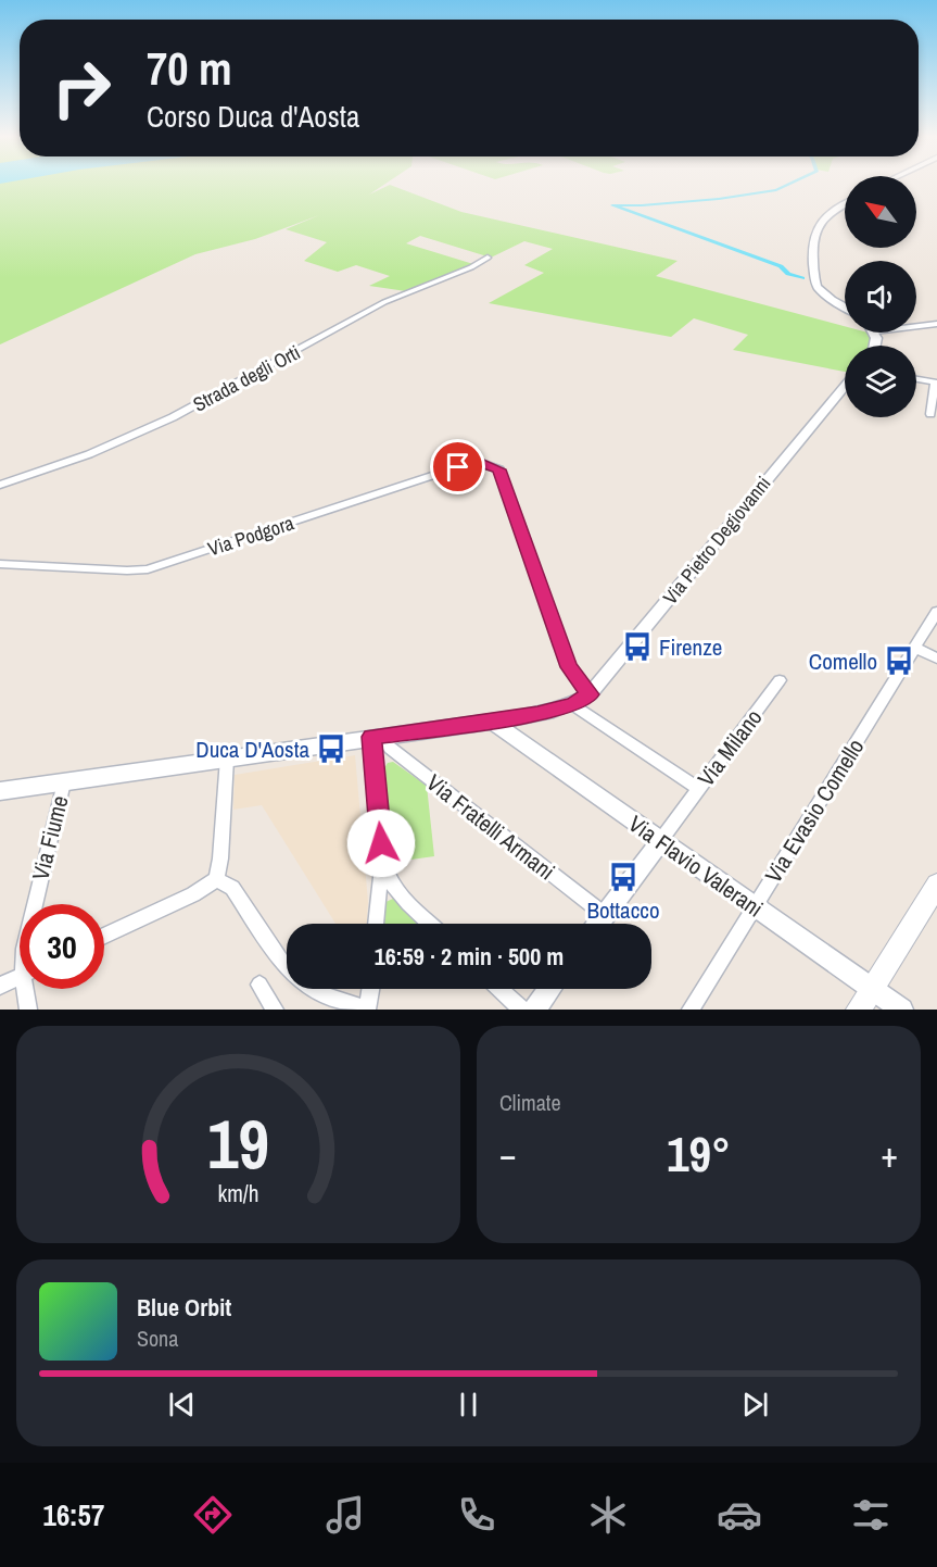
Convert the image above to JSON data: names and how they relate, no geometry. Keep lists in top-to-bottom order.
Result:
{
  "streets": {
    "street": [
      "Strada degli Orti",
      "Via Podgora",
      "Via Pietro Degiovanni",
      "Via Milano",
      "Via Evasio Comello",
      "Via Fratelli Armani",
      "Via Fiume",
      "Via Flavio Valerani"
    ]
  },
  "crossings": [
    ["Via Podgora", "Via Pietro Degiovanni"],
    ["Via Milano", "Via Flavio Valerani"],
    ["Via Evasio Comello", "Via Flavio Valerani"]
  ],
  "places": {
    "bus stop": [
      "Firenze",
      "Comello",
      "Duca D'Aosta",
      "Bottacco"
    ]
  },
  "north": "top left",
  "page": {
    "turn": ["70 m", "Corso Duca d'Aosta"],
    "limit": "30",
    "trip": "16:59 · 2 min · 500 m",
    "tile": "Climate",
    "heat": ["−", "19°", "+"],
    "song": ["Blue Orbit", "Sona"],
    "tabs": "16:57",
    "gauge": ["19", "km/h"]
  }
}
